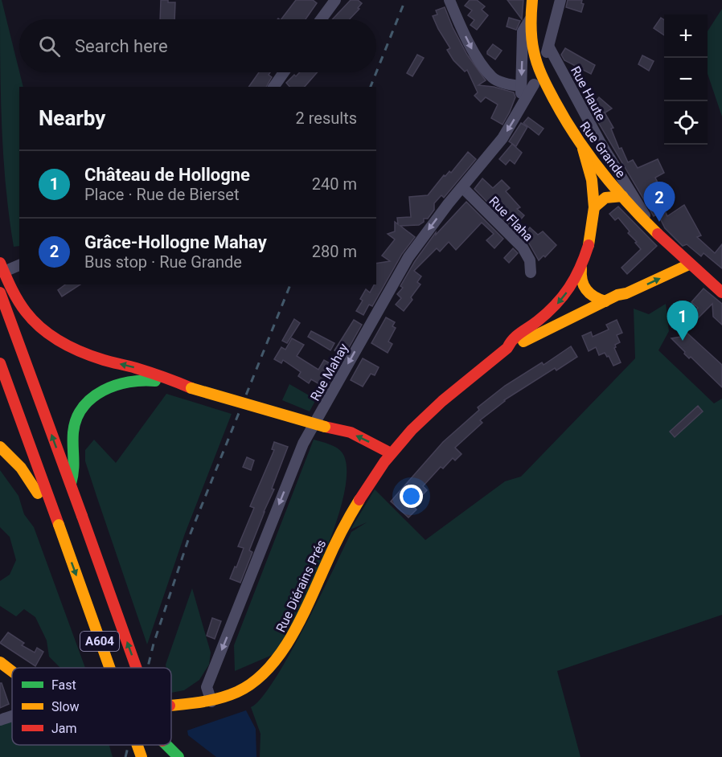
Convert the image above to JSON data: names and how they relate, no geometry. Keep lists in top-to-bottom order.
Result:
{
  "streets": {
    "main road": ["Rue Grande", "Rue Diérains Prés", "A604"],
    "street": ["Rue Haute", "Rue Flaha", "Rue Mahay"]
  },
  "crossings": [
    ["Rue Haute", "Rue Grande"],
    ["Rue Grande", "Rue Diérains Prés"],
    ["Rue Flaha", "Rue Mahay"],
    ["Rue Mahay", "Rue Diérains Prés"]
  ],
  "one_way": ["Rue Mahay"],
  "legend": ["Fast", "Slow", "Jam"],
  "page": {
    "map_buttons": ["+", "−"],
    "search": "Search here",
    "heading": ["Nearby", "2 results"],
    "list": [
      {
        "mark": "1",
        "name": "Château de Hollogne",
        "note": "Place · Rue de Bierset",
        "value": "240 m"
      },
      {
        "mark": "2",
        "name": "Grâce-Hollogne Mahay",
        "note": "Bus stop · Rue Grande",
        "value": "280 m"
      }
    ],
    "pins": ["2", "1"]
  }
}
